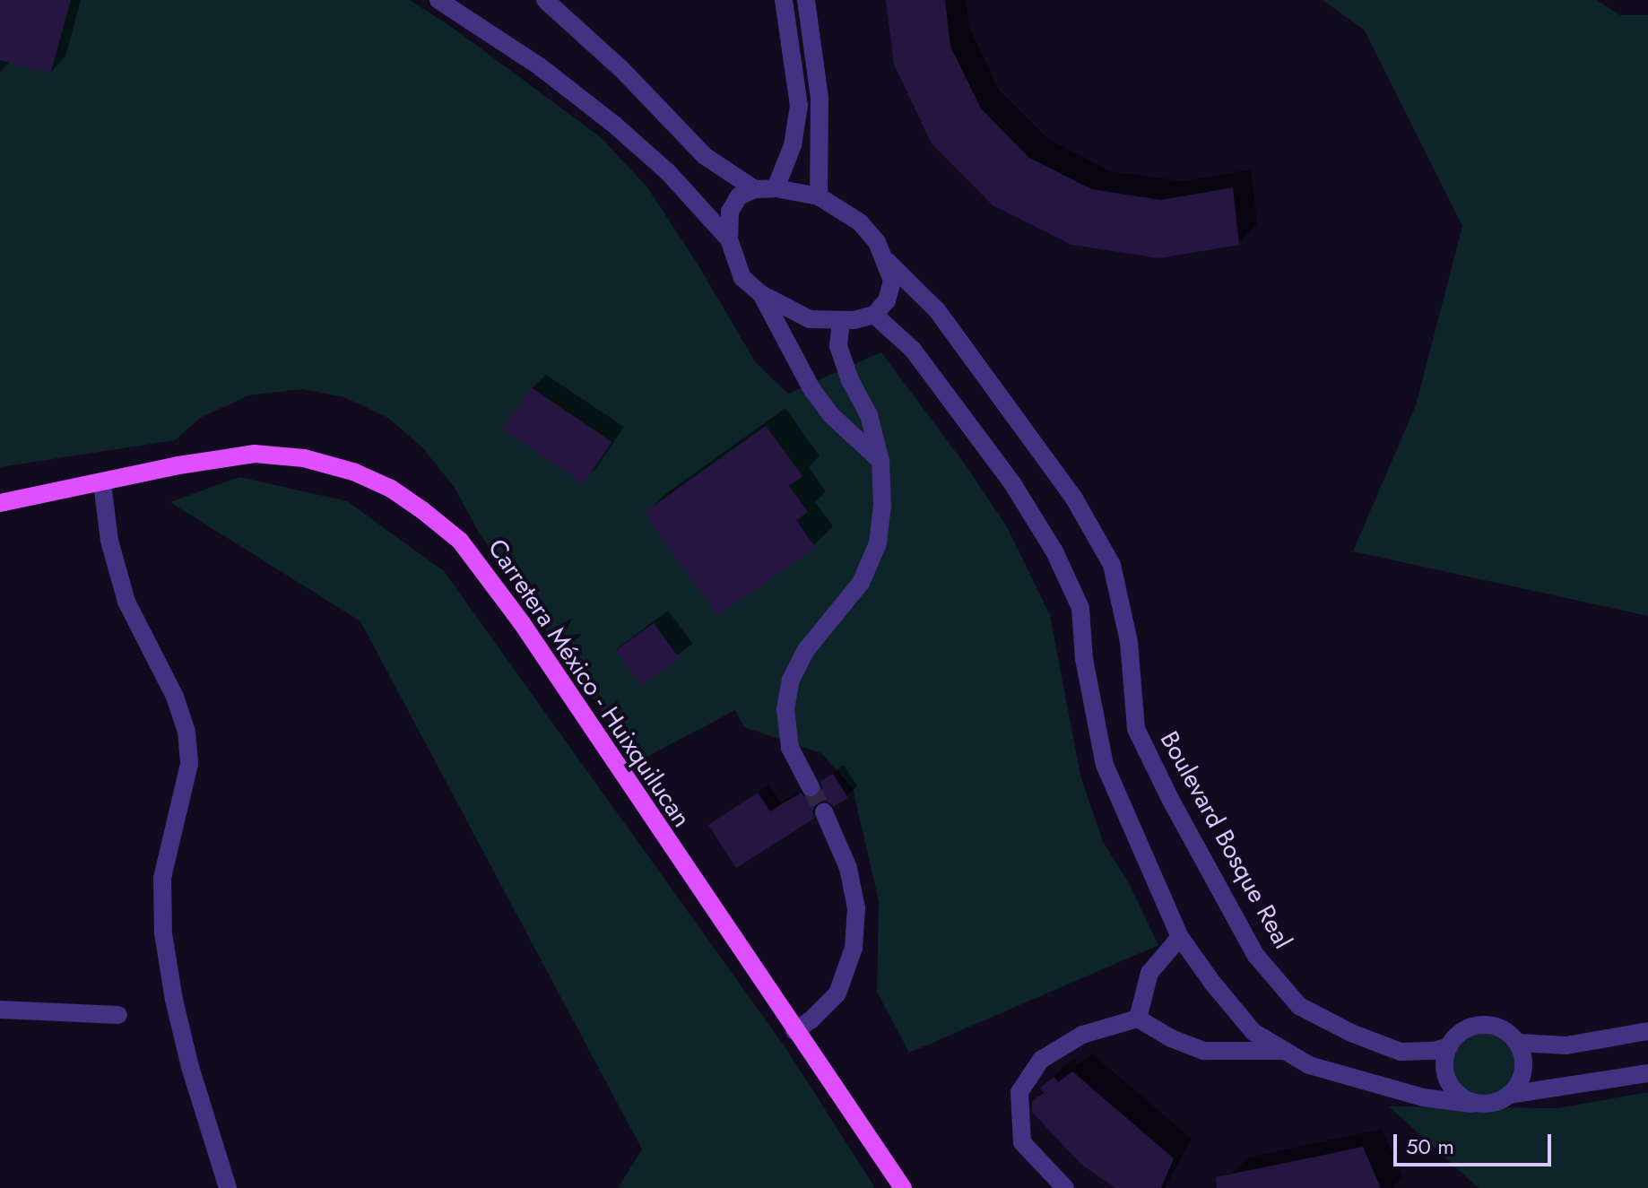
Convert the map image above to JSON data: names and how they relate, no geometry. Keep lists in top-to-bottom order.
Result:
{
  "streets": {
    "main road": ["Carretera México - Huixquilucan"],
    "street": ["Boulevard Bosque Real"]
  },
  "scale_bar": "50 m"
}
